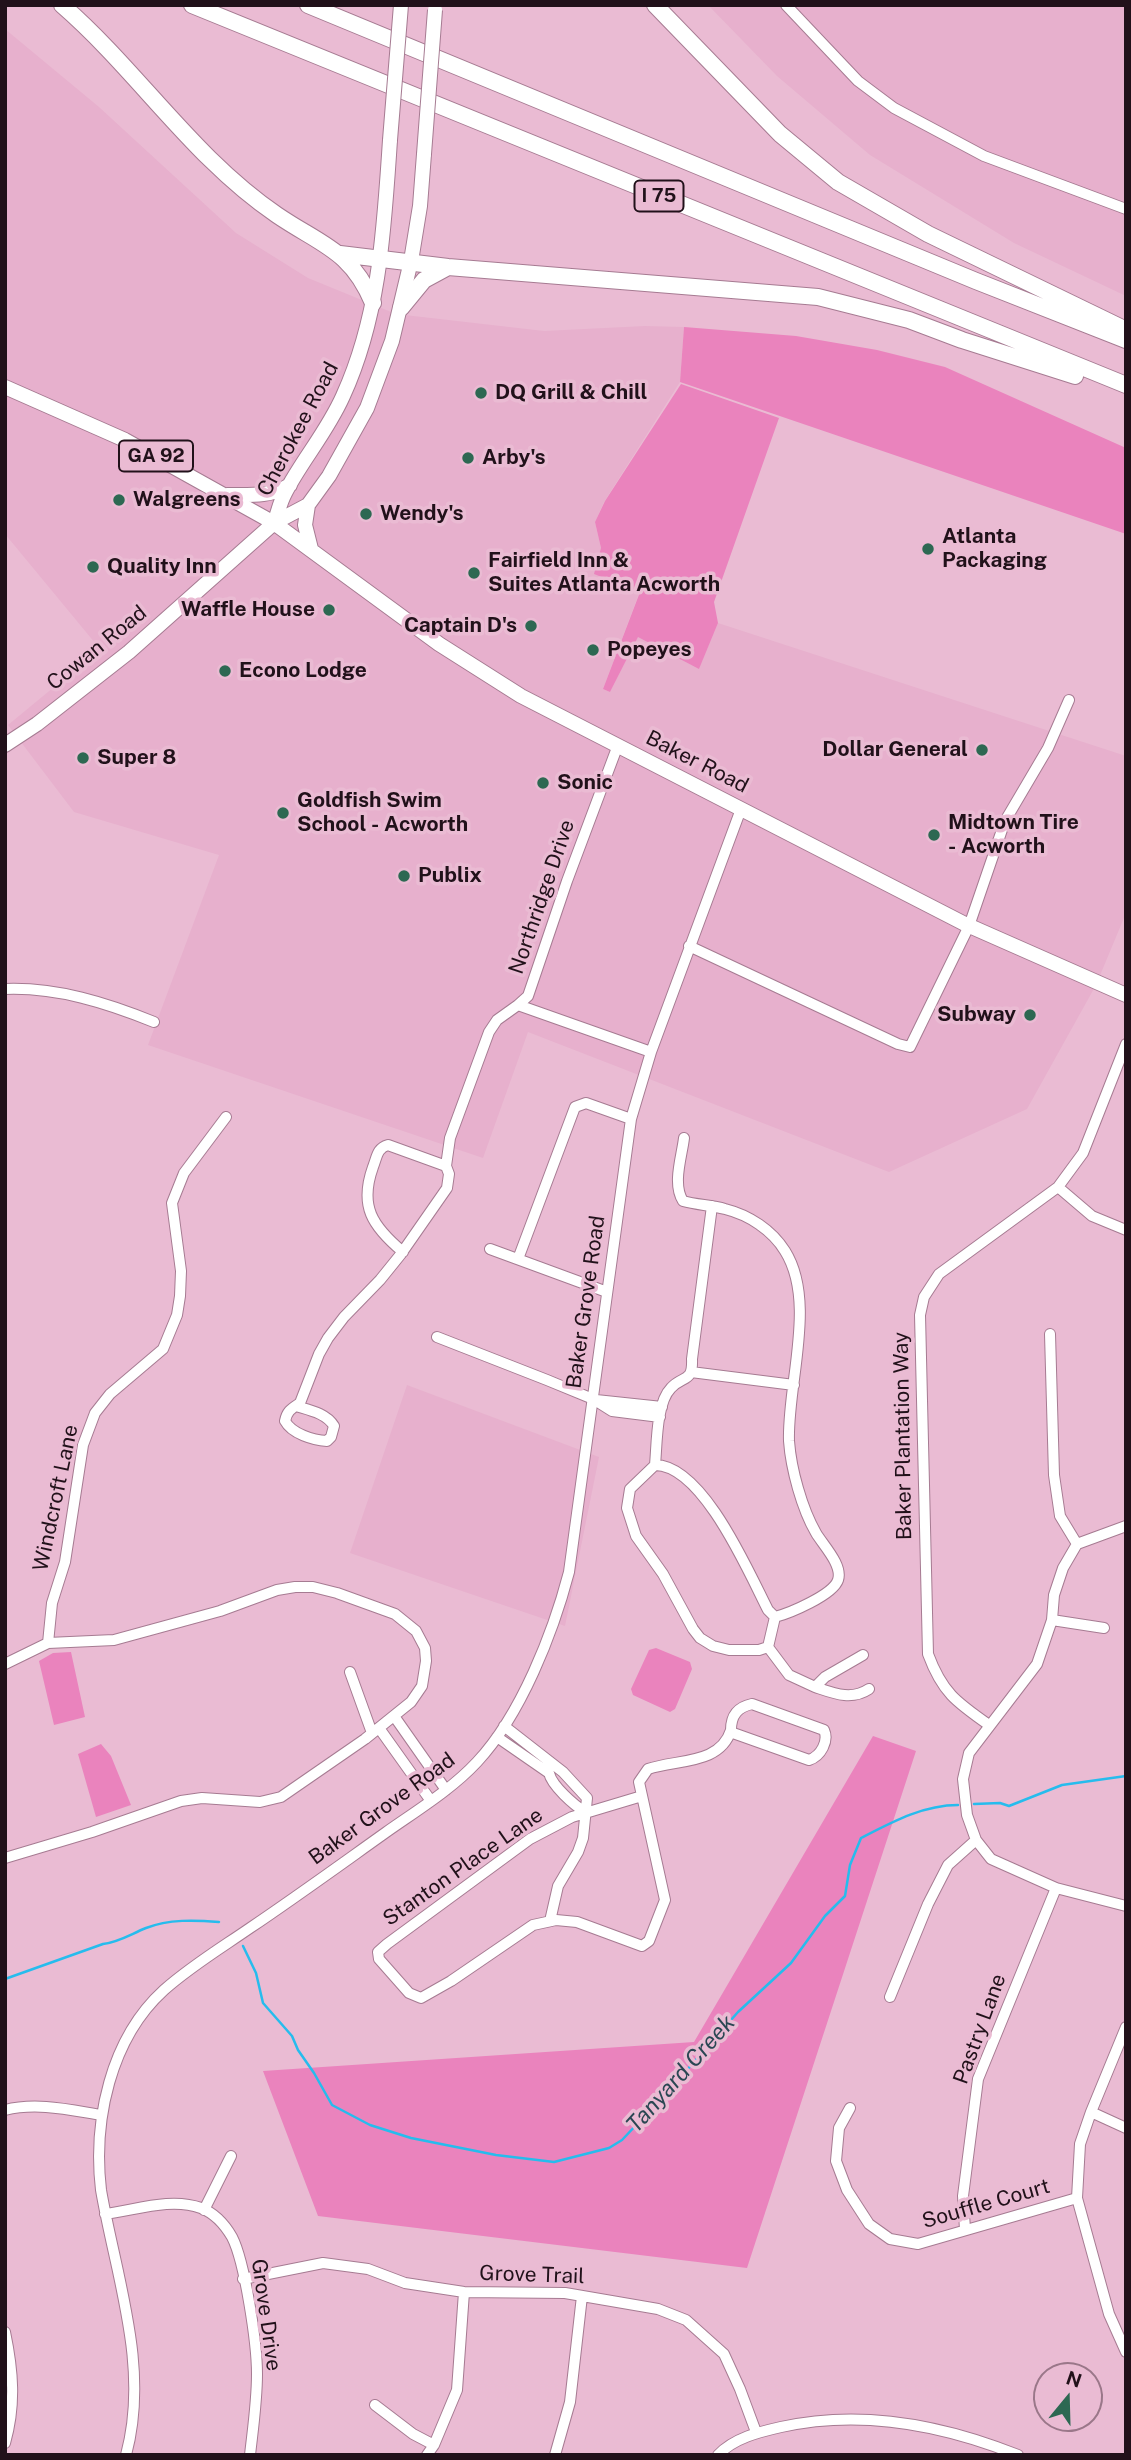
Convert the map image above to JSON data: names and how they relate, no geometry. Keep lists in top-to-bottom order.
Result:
{
  "streets": {
    "highway": ["I 75"],
    "main road": [
      "Cherokee Road",
      "GA 92",
      "Cowan Road",
      "Baker Road"
    ],
    "street": [
      "Northridge Drive",
      "Baker Grove Road",
      "Baker Plantation Way",
      "Windcroft Lane",
      "Stanton Place Lane",
      "Pastry Lane",
      "Souffle Court",
      "Grove Trail",
      "Grove Drive"
    ]
  },
  "crossings": [
    ["Cherokee Road", "GA 92"],
    ["Cherokee Road", "Cowan Road"],
    ["Cherokee Road", "Baker Road"],
    ["GA 92", "Cowan Road"],
    ["GA 92", "Baker Road"],
    ["Cowan Road", "Baker Road"],
    ["Baker Road", "Northridge Drive"],
    ["Baker Road", "Baker Grove Road"],
    ["Northridge Drive", "Baker Grove Road"],
    ["Pastry Lane", "Souffle Court"],
    ["Grove Trail", "Grove Drive"]
  ],
  "water": ["Tanyard Creek"],
  "places": [
    "DQ Grill & Chill",
    "Arby's",
    "Walgreens",
    "Wendy's",
    "Atlanta Packaging",
    "Quality Inn",
    "Fairfield Inn & Suites Atlanta Acworth",
    "Waffle House",
    "Captain D's",
    "Popeyes",
    "Econo Lodge",
    "Dollar General",
    "Super 8",
    "Sonic",
    "Goldfish Swim School - Acworth",
    "Midtown Tire - Acworth",
    "Publix",
    "Subway"
  ],
  "north": "top"
}
